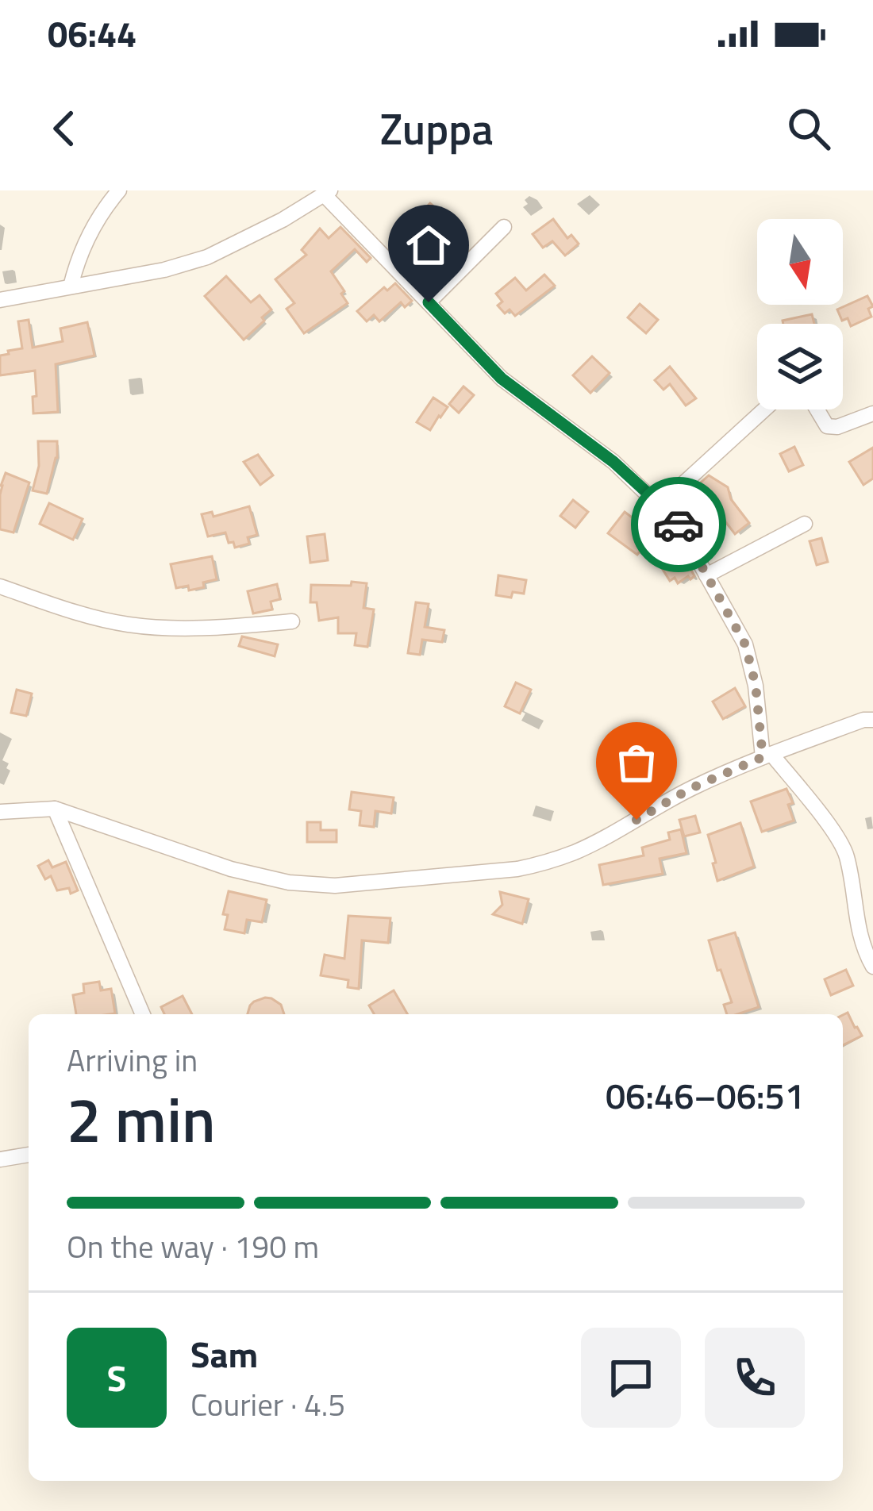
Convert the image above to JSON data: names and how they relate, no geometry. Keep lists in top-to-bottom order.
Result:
{
  "north": "bottom",
  "page": {
    "status": "06:44",
    "header": "Zuppa",
    "heading": ["2 min", "Arriving in", "06:46–06:51"],
    "panel": ["Sam", "Courier · 4.5"],
    "bar": "On the way · 190 m",
    "round": "S"
  }
}
